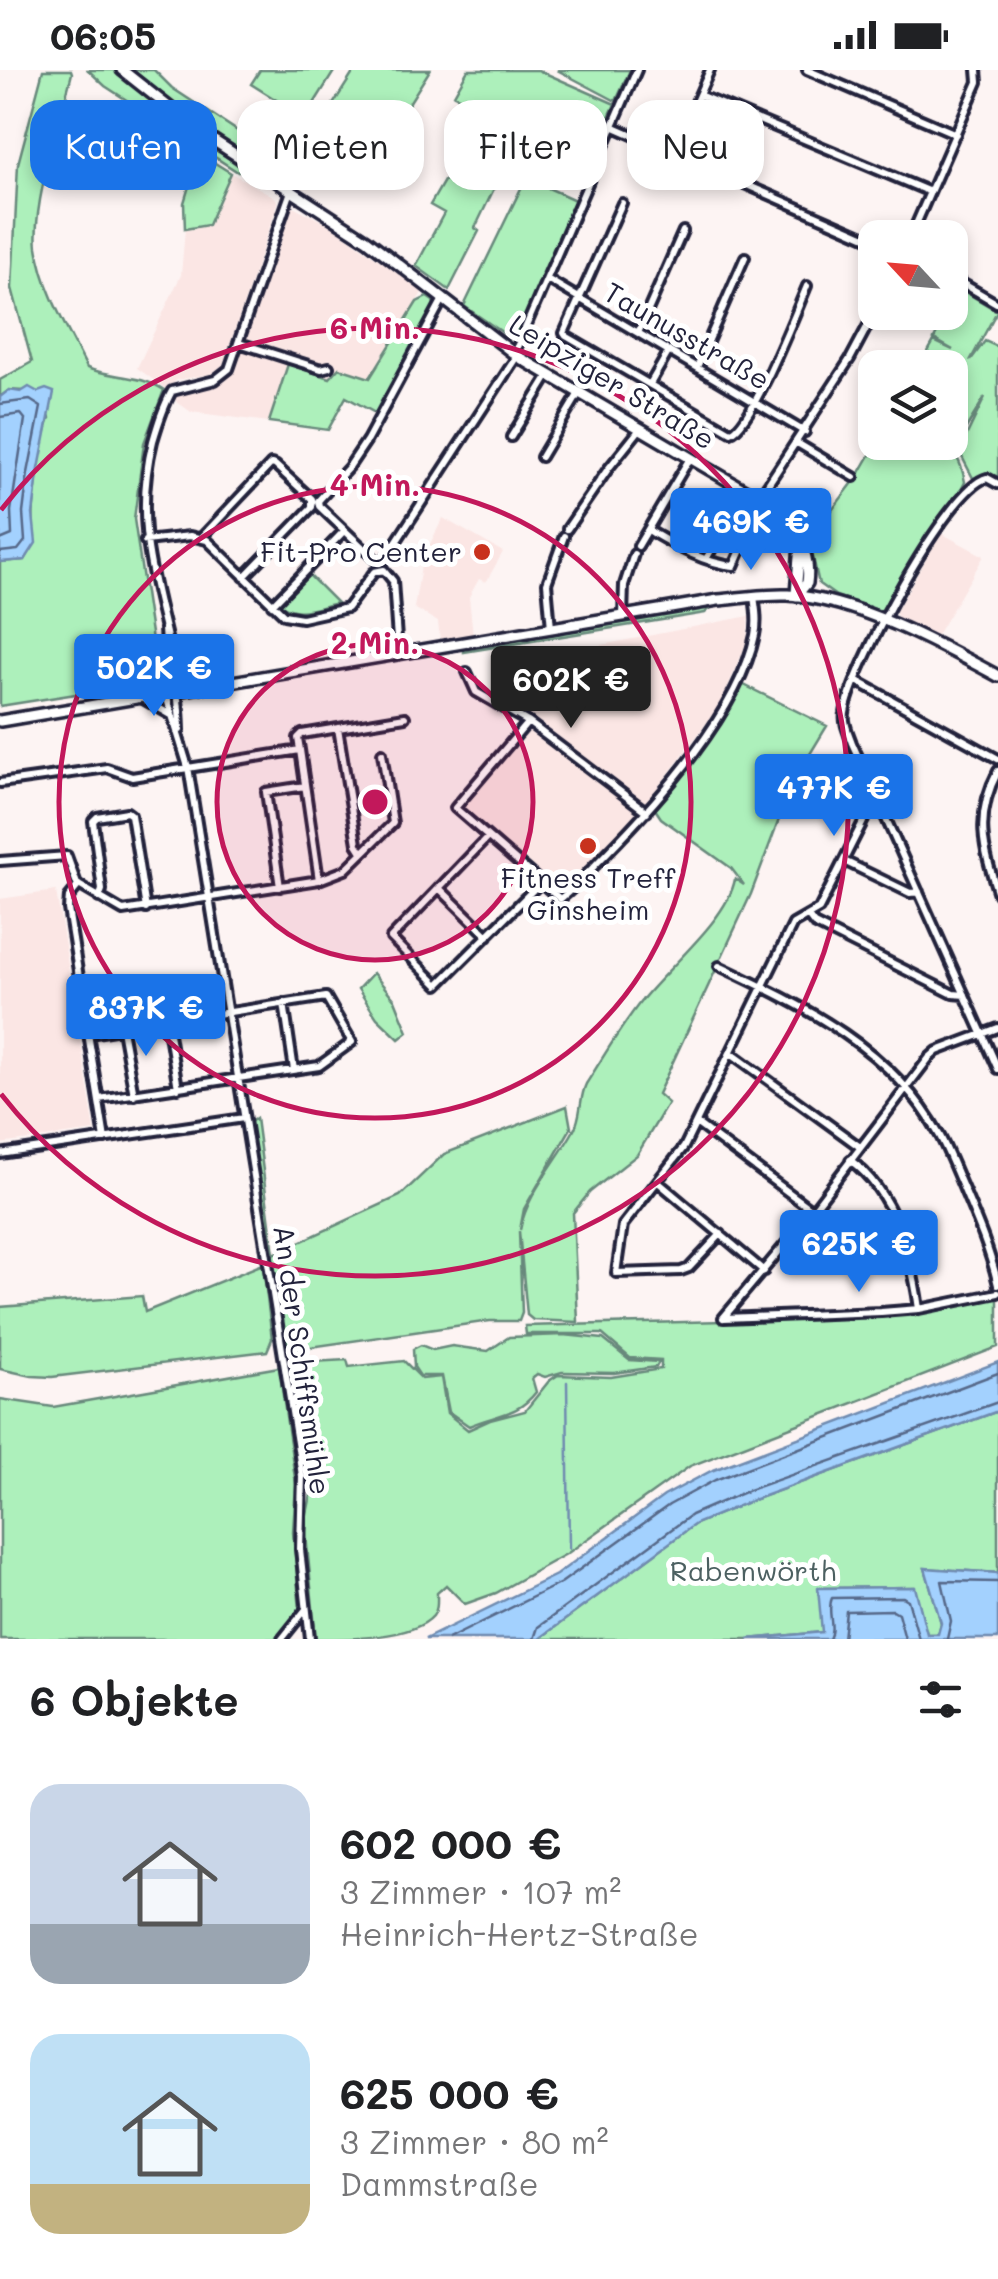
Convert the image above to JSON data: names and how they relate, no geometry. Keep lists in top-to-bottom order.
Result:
{
  "streets": {
    "main road": ["Leipziger Straße"],
    "street": ["Taunusstraße", "An der Schiffsmühle"]
  },
  "parks": ["Rabenwörth"],
  "places": ["Fit-Pro Center", "Fitness Treff Ginsheim"],
  "north": "top left",
  "page": {
    "status": "06:05",
    "chip": [
      "Kaufen",
      "Mieten",
      "Filter",
      "Neu"
    ],
    "price": [
      "469K €",
      "502K €",
      "602K €",
      "477K €",
      "837K €",
      "625K €"
    ],
    "heading": "6 Objekte",
    "list": [
      {
        "name": "602 000 €",
        "note": "3 Zimmer · 107 m² · Heinrich-Hertz-Straße"
      },
      {
        "name": "625 000 €",
        "note": "3 Zimmer · 80 m² · Dammstraße"
      }
    ]
  },
  "rings": ["6 Min.", "4 Min.", "2 Min."]
}
